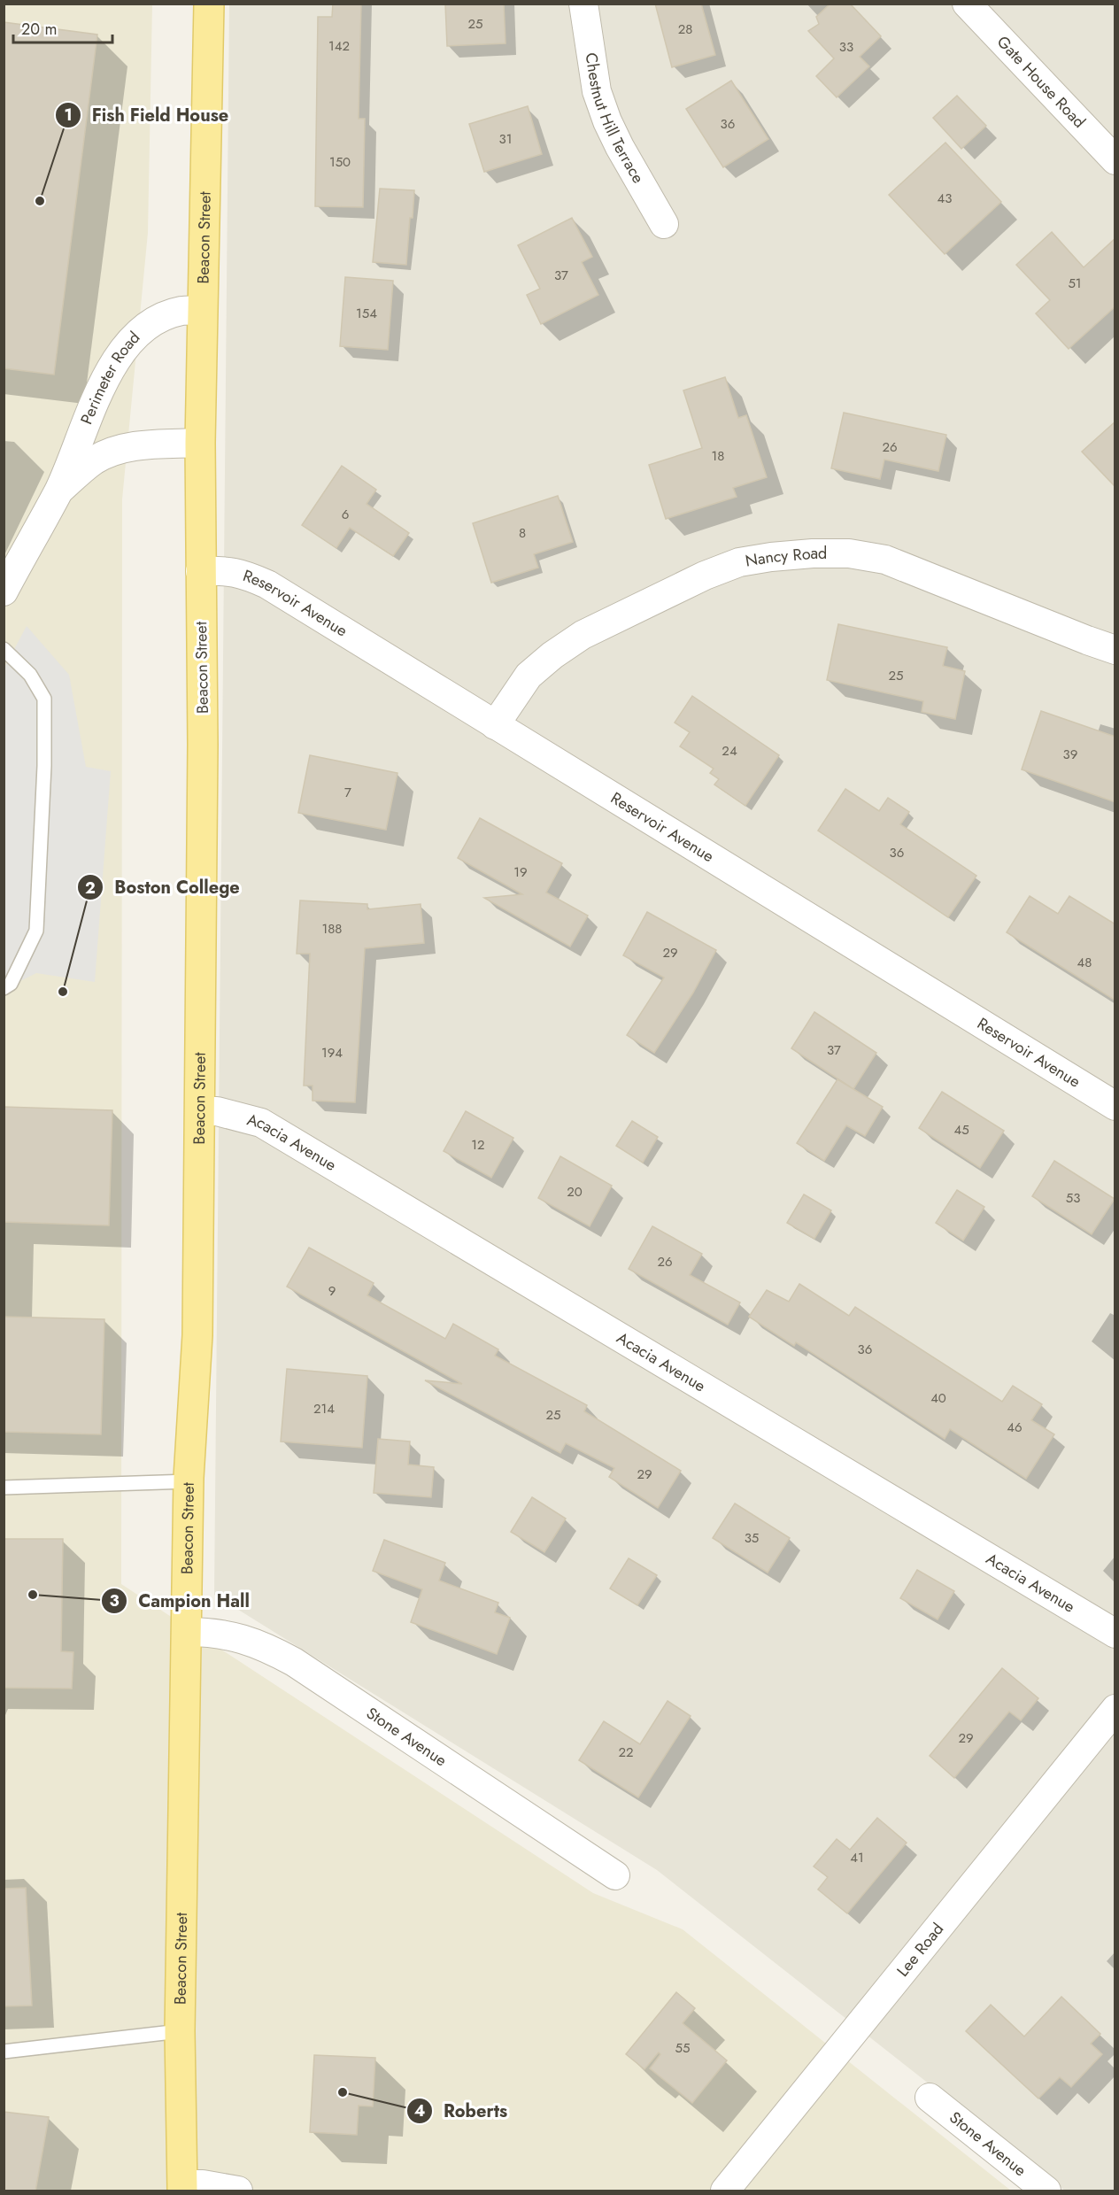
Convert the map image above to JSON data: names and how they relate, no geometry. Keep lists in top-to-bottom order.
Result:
{
  "streets": {
    "main road": ["Beacon Street"],
    "street": [
      "Gate House Road",
      "Chestnut Hill Terrace",
      "Perimeter Road",
      "Nancy Road",
      "Reservoir Avenue",
      "Acacia Avenue",
      "Stone Avenue",
      "Lee Road"
    ]
  },
  "crossings": [
    ["Beacon Street", "Perimeter Road"],
    ["Beacon Street", "Reservoir Avenue"],
    ["Beacon Street", "Acacia Avenue"],
    ["Beacon Street", "Stone Avenue"],
    ["Nancy Road", "Reservoir Avenue"]
  ],
  "places": [
    "Fish Field House",
    "Boston College",
    "Campion Hall",
    "Roberts"
  ],
  "house_numbers": [
    "25",
    "28",
    "142",
    "33",
    "36",
    "31",
    "150",
    "43",
    "37",
    "51",
    "154",
    "26",
    "18",
    "6",
    "8",
    "25",
    "24",
    "39",
    "7",
    "36",
    "19",
    "188",
    "29",
    "48",
    "37",
    "194",
    "45",
    "12",
    "20",
    "53",
    "26",
    "9",
    "36",
    "40",
    "214",
    "25",
    "46",
    "29",
    "35",
    "29",
    "22",
    "41",
    "55"
  ],
  "scale_bar": "20 m"
}
